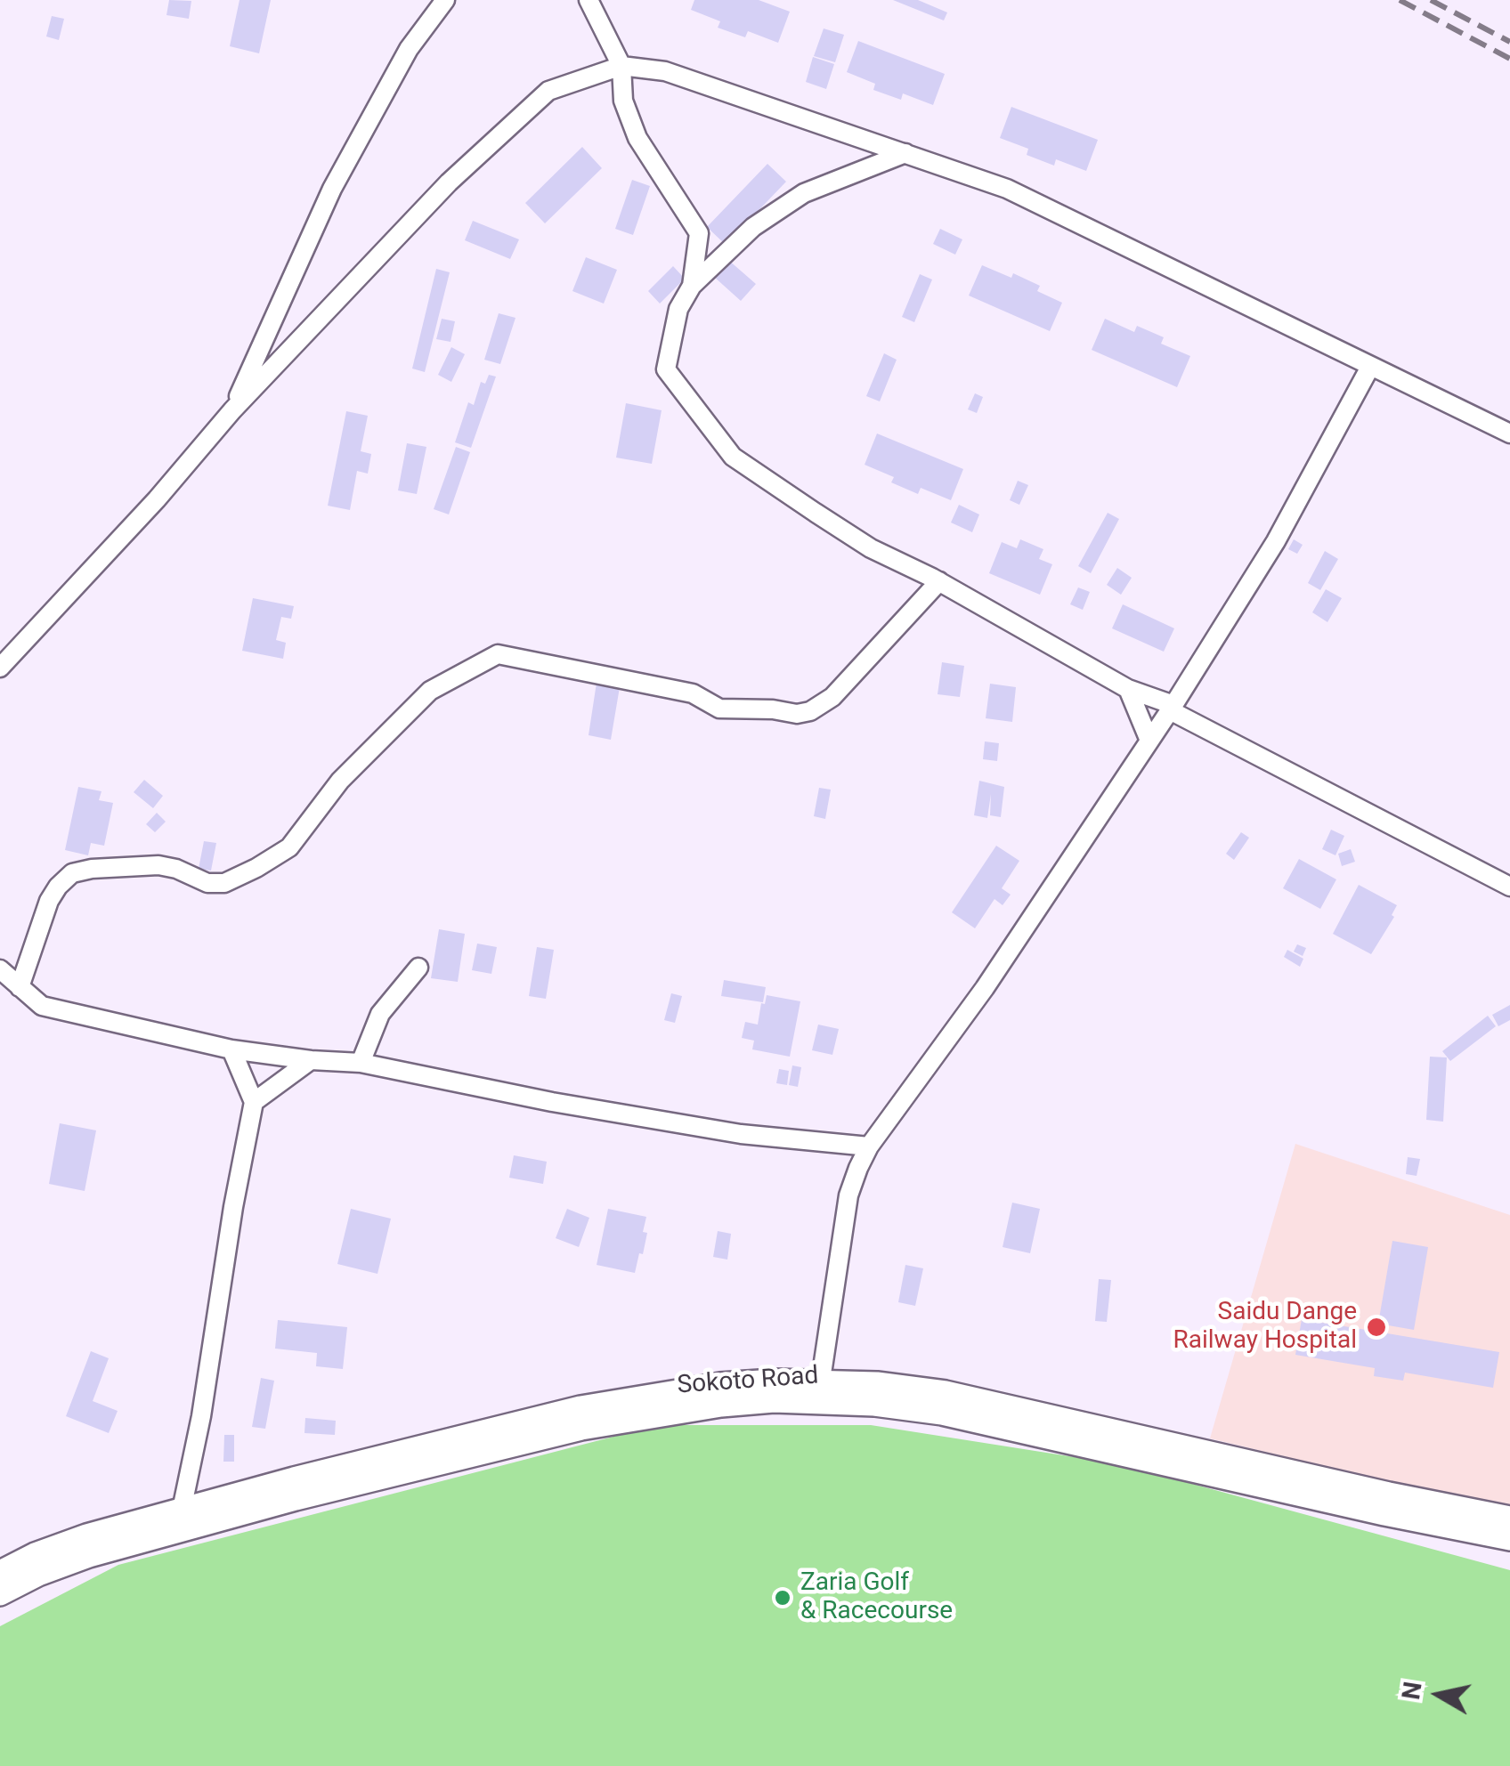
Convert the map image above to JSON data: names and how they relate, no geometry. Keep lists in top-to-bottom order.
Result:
{
  "streets": {
    "main road": ["Sokoto Road"]
  },
  "places": ["Saidu Dange Railway Hospital", "Zaria Golf & Racecourse"],
  "north": "left"
}
